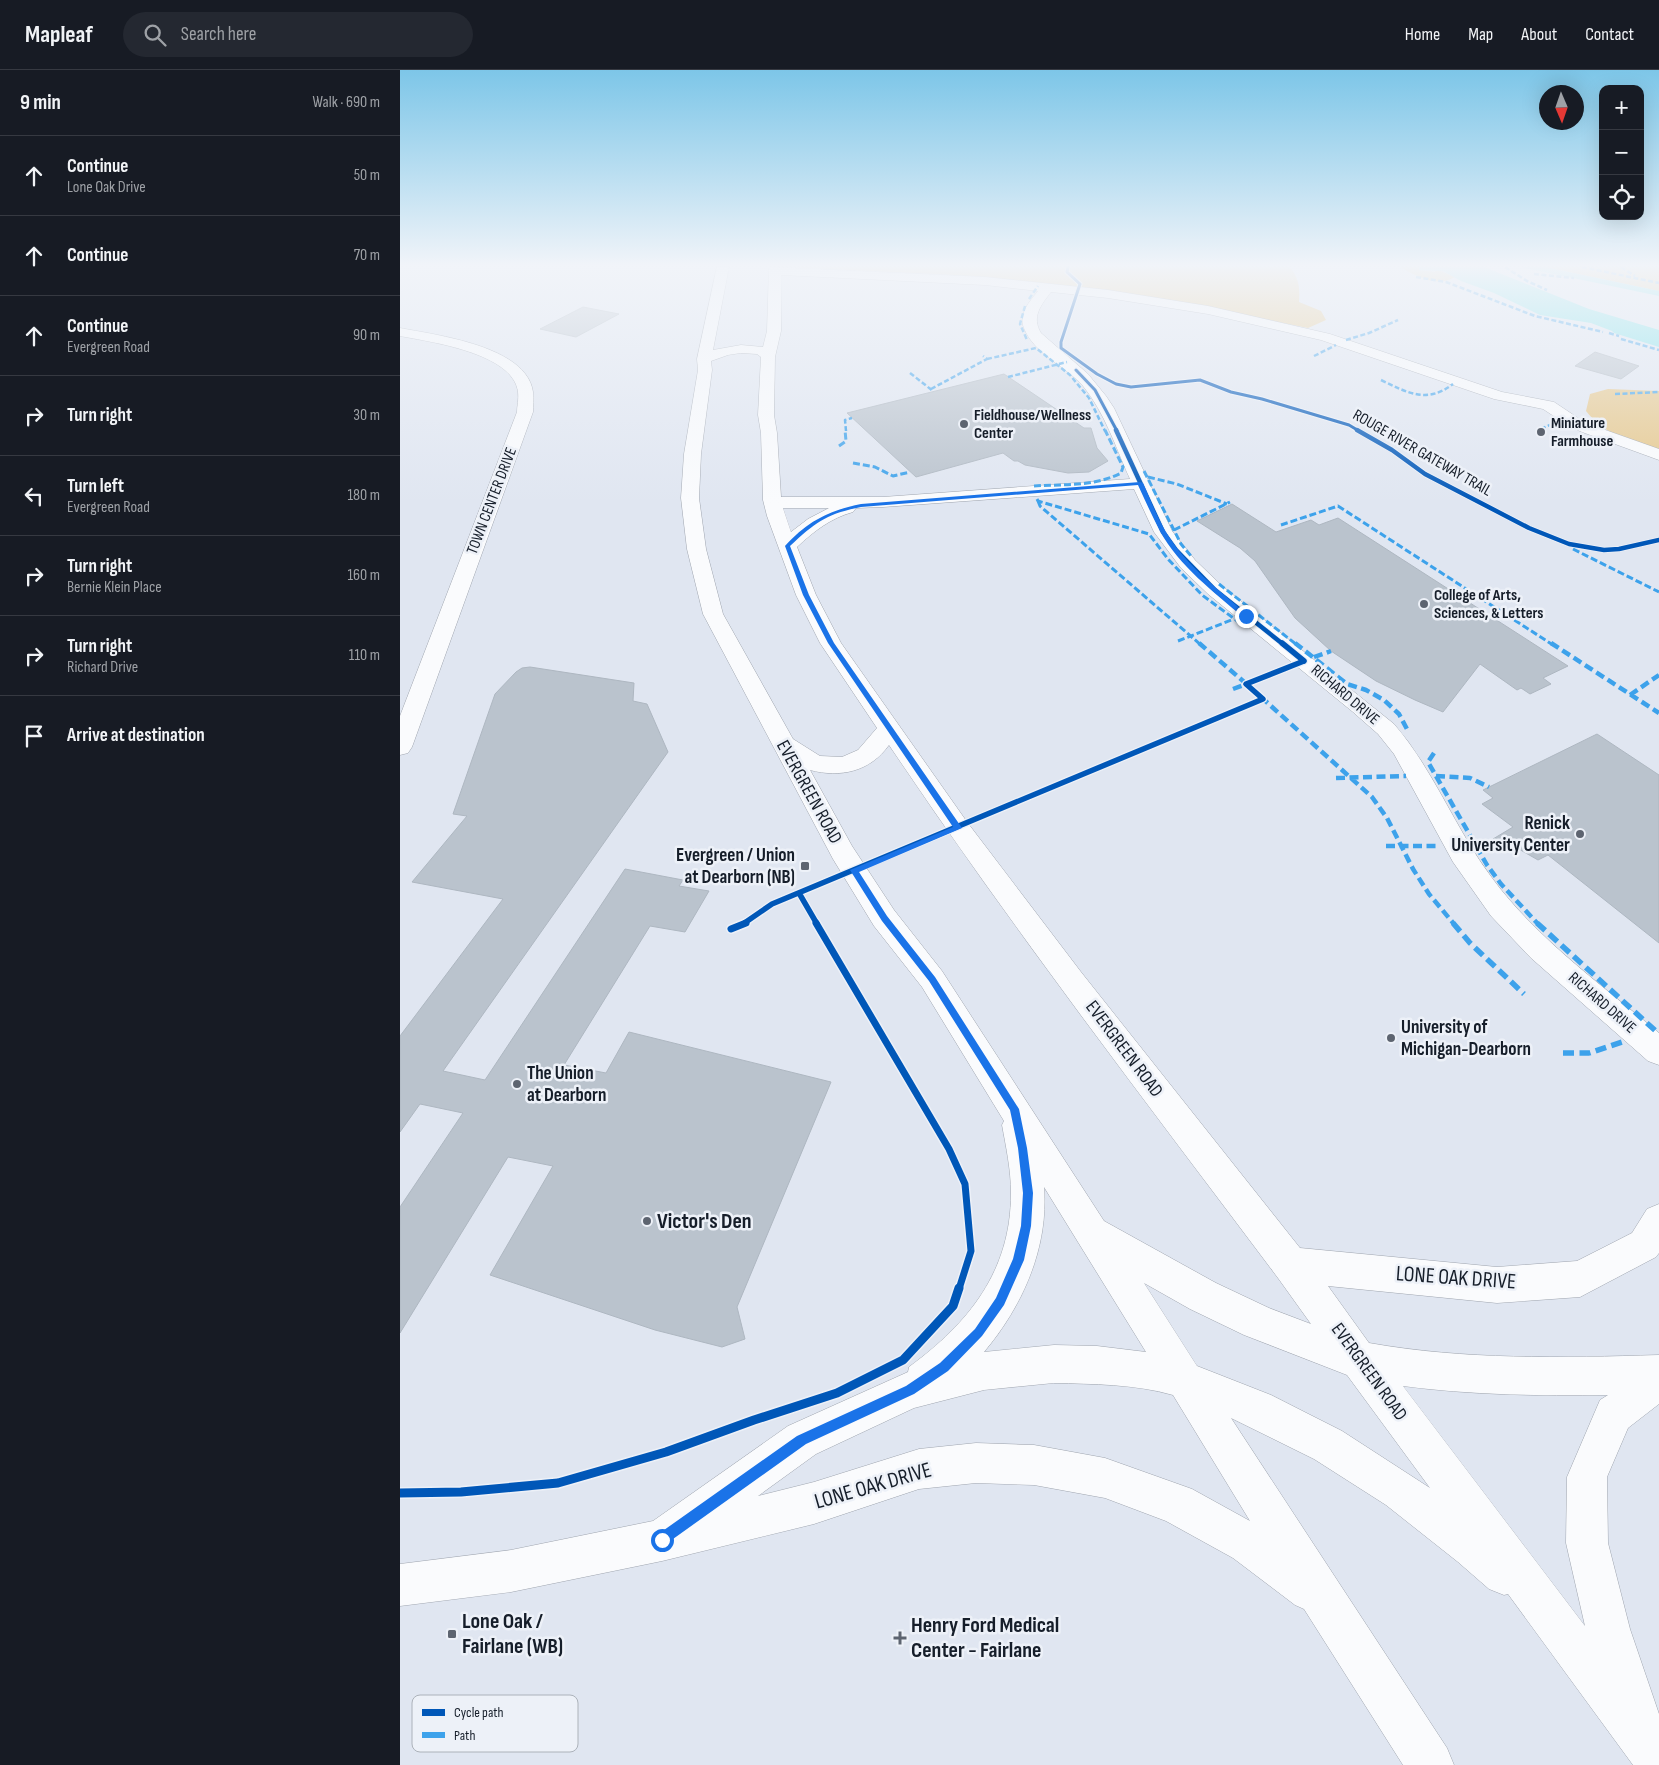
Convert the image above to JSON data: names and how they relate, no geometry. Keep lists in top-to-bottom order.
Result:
{
  "streets": {
    "street": [
      "TOWN CENTER DRIVE",
      "RICHARD DRIVE",
      "EVERGREEN ROAD",
      "LONE OAK DRIVE"
    ],
    "cycle path": ["ROUGE RIVER GATEWAY TRAIL"]
  },
  "crossings": [
    ["EVERGREEN ROAD", "LONE OAK DRIVE"]
  ],
  "places": {
    "other": [
      "Fieldhouse/Wellness Center",
      "Miniature Farmhouse",
      "College of Arts, Sciences, & Letters",
      "Renick University Center",
      "University of Michigan-Dearborn",
      "The Union at Dearborn",
      "Victor's Den"
    ],
    "transit": ["Evergreen / Union at Dearborn (NB)", "Lone Oak / Fairlane (WB)"],
    "health": ["Henry Ford Medical Center - Fairlane"]
  },
  "legend": ["Cycle path", "Path"],
  "north": "bottom",
  "page": {
    "header": "Mapleaf",
    "search": "Search here",
    "nav": [
      "Home",
      "Map",
      "About",
      "Contact"
    ],
    "heading": ["9 min", "Walk · 690 m"],
    "map_buttons": ["+", "−"],
    "list": [
      ["Continue", "Lone Oak Drive", "50 m"],
      ["Continue", "70 m"],
      ["Continue", "Evergreen Road", "90 m"],
      ["Turn right", "30 m"],
      ["Turn left", "Evergreen Road", "180 m"],
      ["Turn right", "Bernie Klein Place", "160 m"],
      ["Turn right", "Richard Drive", "110 m"],
      "Arrive at destination"
    ]
  }
}
